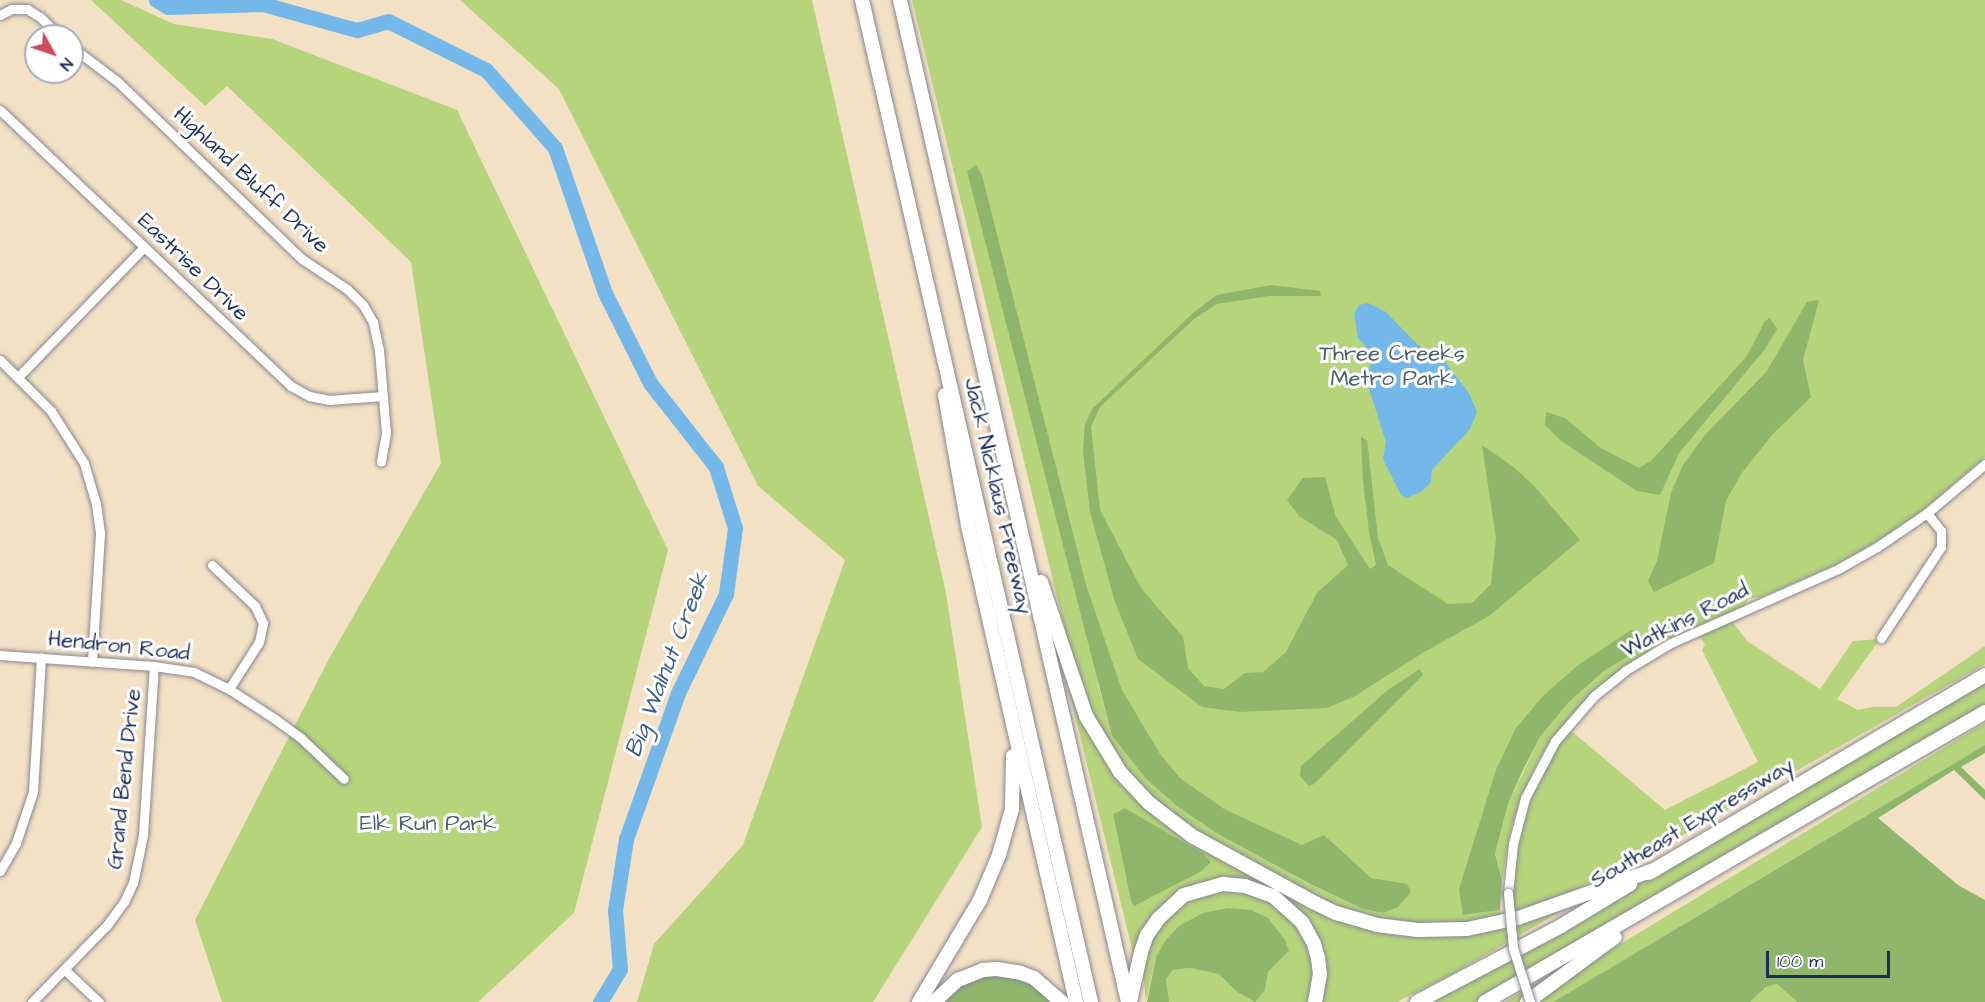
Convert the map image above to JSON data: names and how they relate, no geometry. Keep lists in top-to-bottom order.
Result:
{
  "streets": {
    "highway": ["Jack Nicklaus Freeway", "Southeast Expressway"],
    "street": [
      "Highland Bluff Drive",
      "Eastrise Drive",
      "Watkins Road",
      "Hendron Road",
      "Grand Bend Drive"
    ]
  },
  "crossings": [
    ["Highland Bluff Drive", "Eastrise Drive"],
    ["Hendron Road", "Grand Bend Drive"]
  ],
  "water": ["Big Walnut Creek"],
  "parks": ["Three Creeks Metro Park", "Elk Run Park"],
  "scale_bar": "100 m",
  "north": "bottom right"
}
